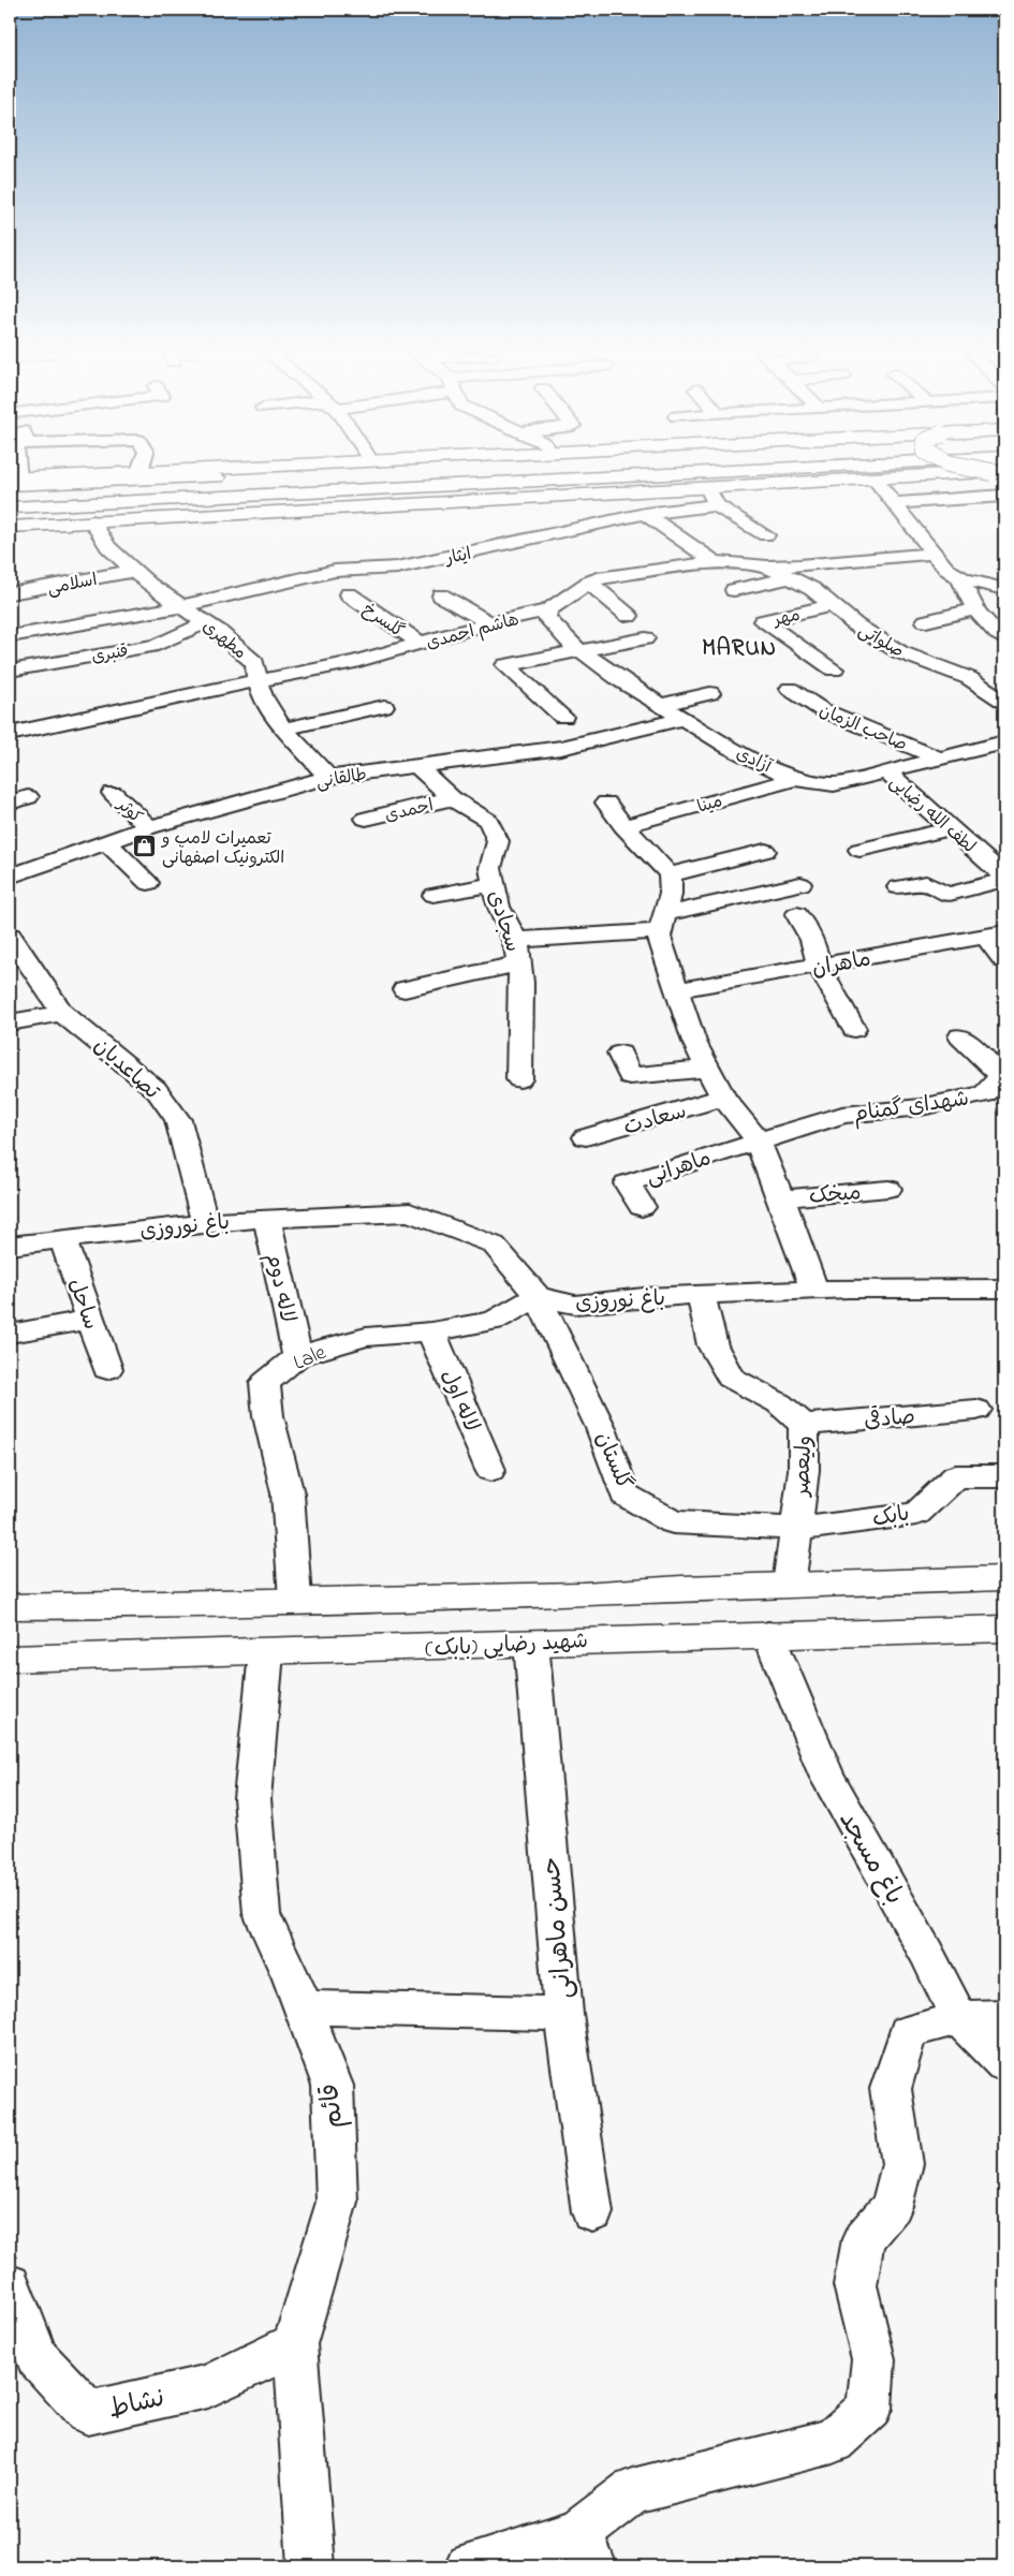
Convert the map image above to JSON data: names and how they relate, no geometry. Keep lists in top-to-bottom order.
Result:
{
  "streets": {
    "main road": ["شهید رضایی (بابک)"],
    "street": [
      "ایثار",
      "اسلامی",
      "مهر",
      "گلسرخ",
      "هاشم احمدی",
      "مطهری",
      "صلواتی",
      "قنبری",
      "صاحب الزمان",
      "آزادی",
      "طالقانی",
      "مینا",
      "احمدی",
      "کوثر",
      "لطف الله رضایی",
      "سجادی",
      "ماهران",
      "تصاعدیان",
      "شهدای گمنام",
      "سعادت",
      "ماهرانی",
      "میخک",
      "باغ نوروزی",
      "لاله دوم",
      "ساحل",
      "Lale",
      "لاله اول",
      "صادقی",
      "گلستان",
      "ولیعصر",
      "بابک",
      "باغ مسجد",
      "حسن ماهرانی",
      "قائم",
      "نشاط"
    ]
  },
  "crossings": [
    ["ایثار", "مطهری"],
    ["اسلامی", "مطهری"],
    ["مهر", "صلواتی"],
    ["گلسرخ", "هاشم احمدی"],
    ["هاشم احمدی", "مطهری"],
    ["هاشم احمدی", "صلواتی"],
    ["هاشم احمدی", "آزادی"],
    ["مطهری", "قنبری"],
    ["مطهری", "طالقانی"],
    ["صاحب الزمان", "آزادی"],
    ["آزادی", "طالقانی"],
    ["آزادی", "مینا"],
    ["آزادی", "لطف الله رضایی"],
    ["طالقانی", "کوثر"],
    ["طالقانی", "سجادی"],
    ["احمدی", "سجادی"],
    ["تصاعدیان", "باغ نوروزی"],
    ["شهدای گمنام", "ماهرانی"],
    ["باغ نوروزی", "لاله دوم"],
    ["باغ نوروزی", "ساحل"],
    ["باغ نوروزی", "Lale"],
    ["باغ نوروزی", "گلستان"],
    ["باغ نوروزی", "ولیعصر"],
    ["لاله دوم", "Lale"],
    ["Lale", "لاله اول"],
    ["Lale", "گلستان"],
    ["صادقی", "ولیعصر"],
    ["گلستان", "ولیعصر"],
    ["گلستان", "بابک"],
    ["ولیعصر", "بابک"],
    ["شهید رضایی (بابک)", "باغ مسجد"],
    ["شهید رضایی (بابک)", "حسن ماهرانی"],
    ["شهید رضایی (بابک)", "قائم"],
    ["قائم", "نشاط"]
  ],
  "districts": ["MARUN"],
  "places": {
    "shop": ["تعمیرات لامپ و الکترونیک اصفهانی"]
  }
}
